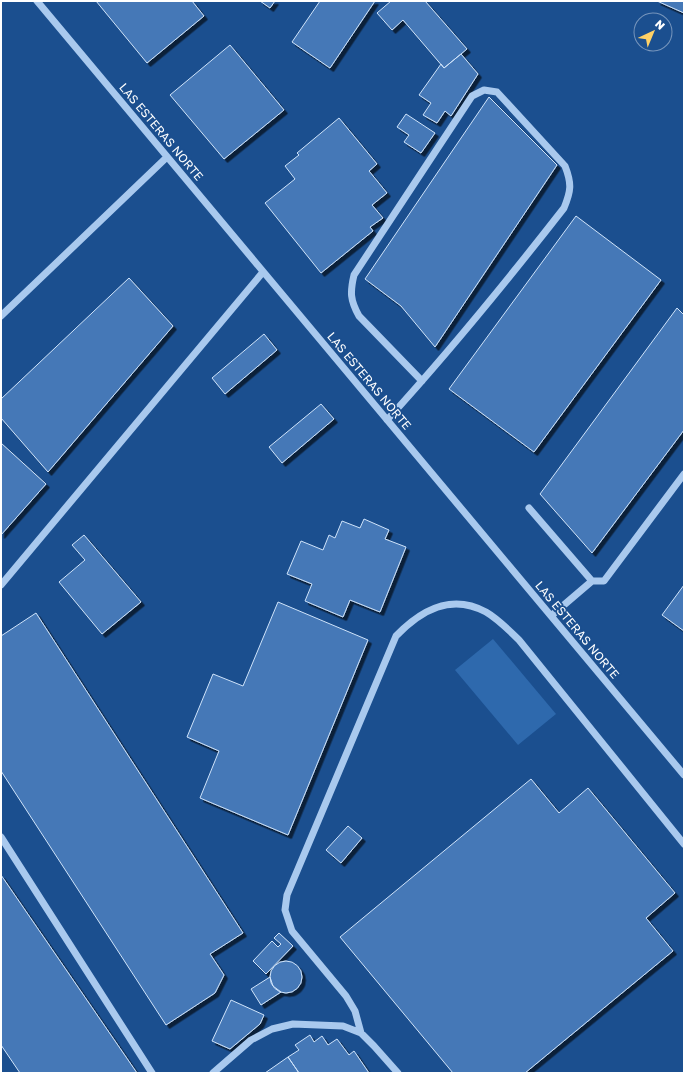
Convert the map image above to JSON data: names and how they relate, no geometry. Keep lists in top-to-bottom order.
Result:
{
  "streets": {
    "street": ["LAS ESTERAS NORTE"]
  },
  "north": "top right"
}
